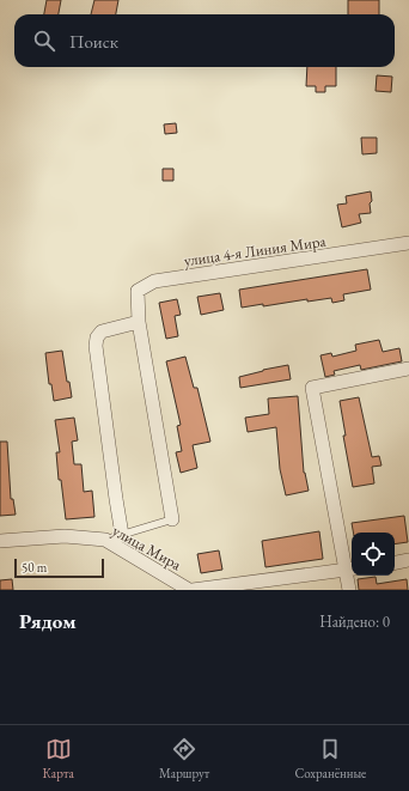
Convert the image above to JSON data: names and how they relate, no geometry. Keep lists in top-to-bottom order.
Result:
{
  "streets": {
    "street": ["улица 4-я Линия Мира", "улица Мира"]
  },
  "scale_bar": "50 m",
  "page": {
    "search": "Поиск",
    "scale": "50 m",
    "heading": ["Рядом", "Найдено: 0"],
    "nav": ["Карта", "Маршрут", "Сохранённые"]
  }
}
